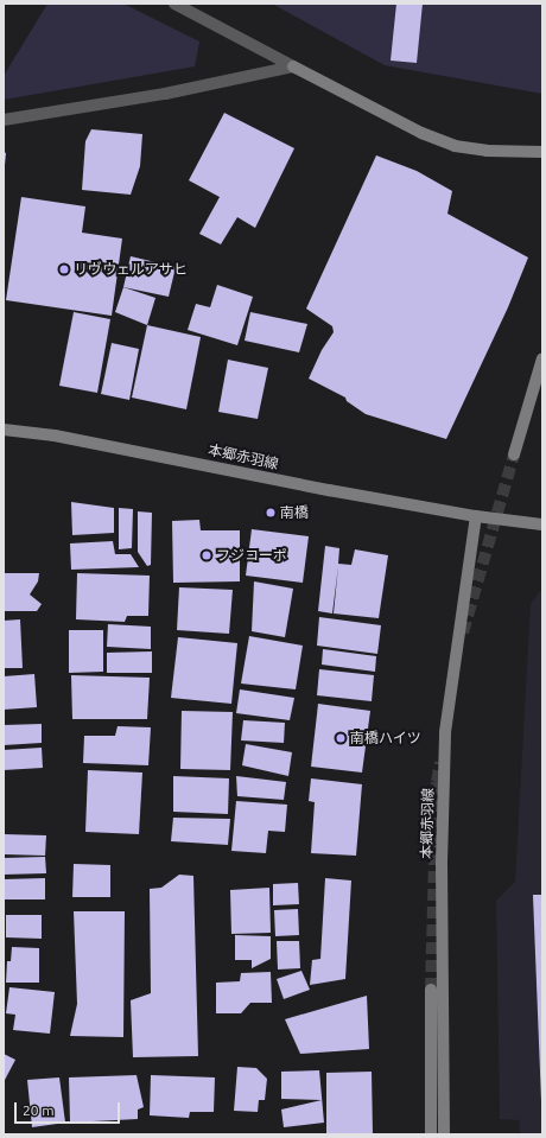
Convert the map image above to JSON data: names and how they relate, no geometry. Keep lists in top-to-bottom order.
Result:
{
  "streets": {
    "main road": ["本郷赤羽線"]
  },
  "places": [
    "リヴウェルアサヒ",
    "南橋",
    "フジコーポ",
    "南橋ハイツ"
  ],
  "scale_bar": "20 m"
}
